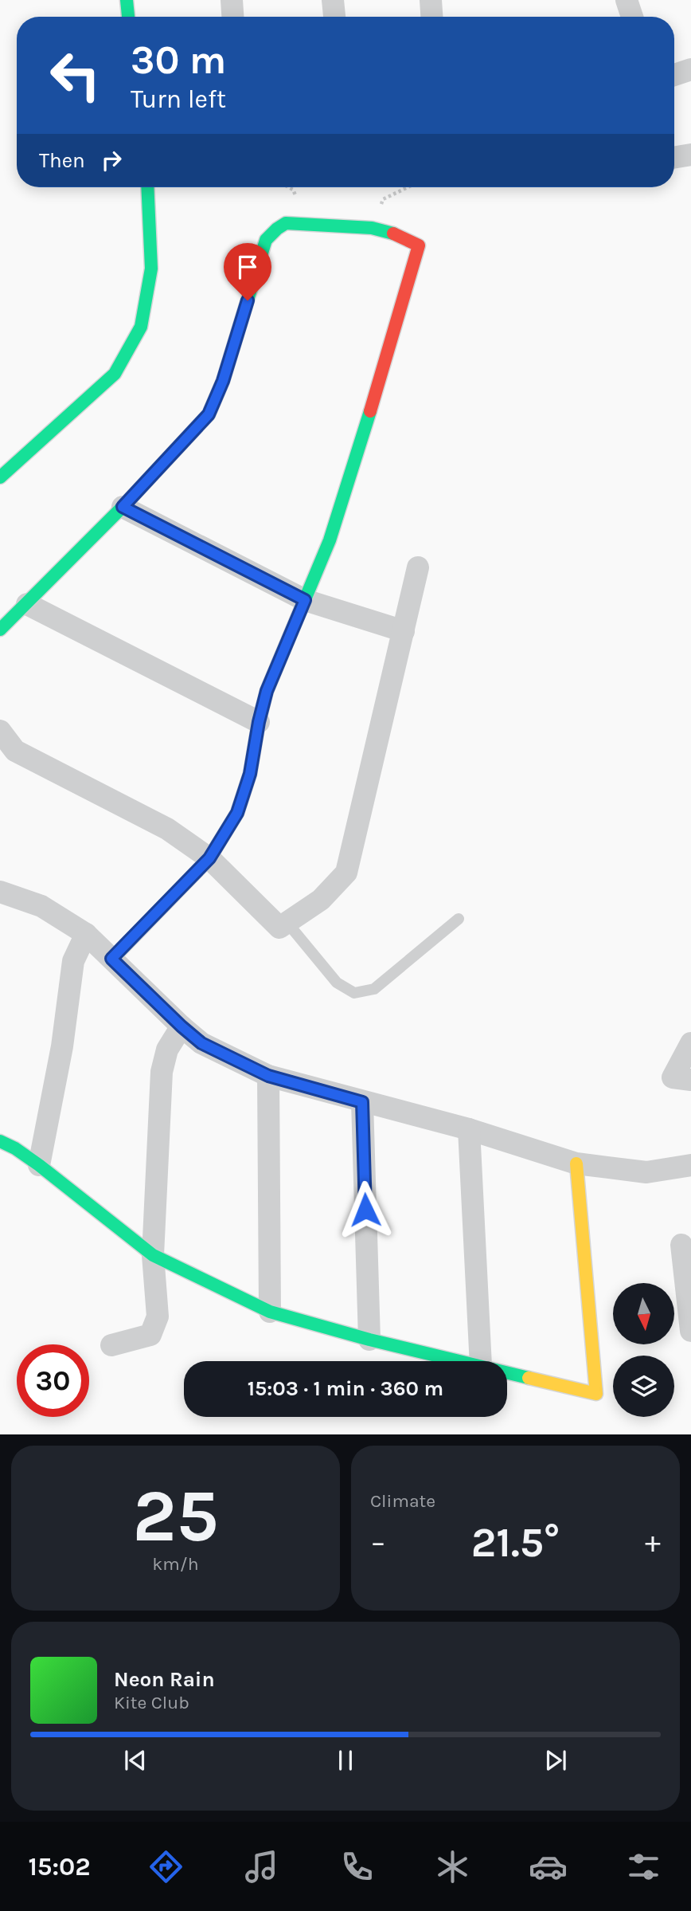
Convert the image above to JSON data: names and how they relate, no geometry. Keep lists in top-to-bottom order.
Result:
{
  "north": "bottom",
  "page": {
    "turn": ["30 m", "Turn left"],
    "then": "Then",
    "limit": "30",
    "trip": "15:03 · 1 min · 360 m",
    "tile": [
      ["25", "km/h"],
      "Climate"
    ],
    "heat": ["−", "21.5°", "+"],
    "song": ["Neon Rain", "Kite Club"],
    "tabs": "15:02"
  }
}
